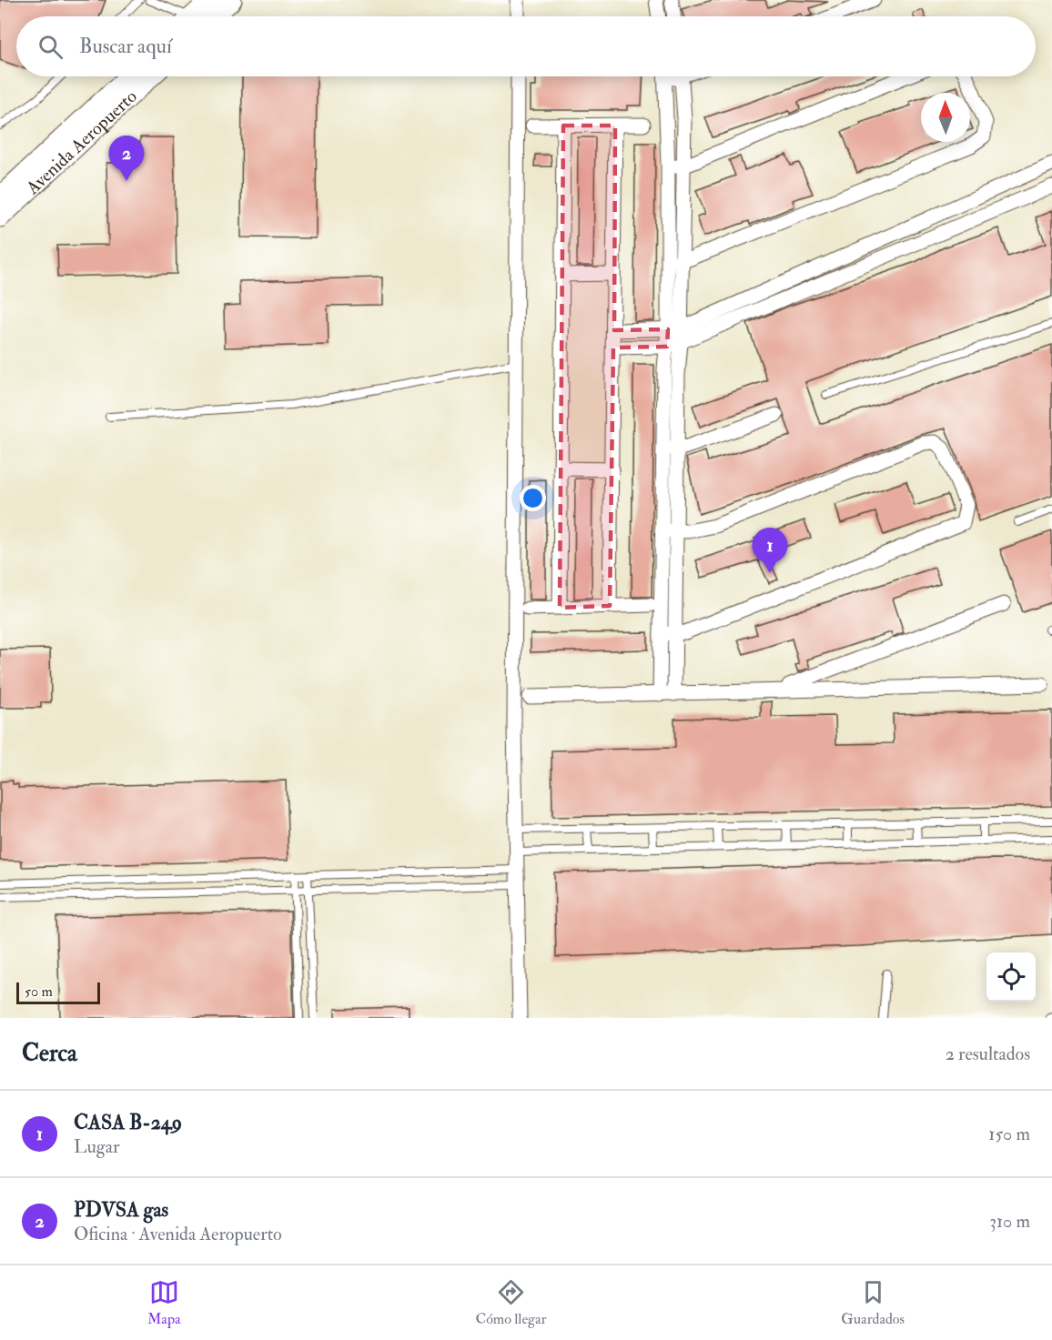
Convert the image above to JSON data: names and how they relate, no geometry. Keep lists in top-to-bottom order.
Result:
{
  "streets": {
    "street": ["Avenida Aeropuerto"]
  },
  "scale_bar": "50 m",
  "north": "top",
  "page": {
    "search": "Buscar aquí",
    "pins": ["2", "1"],
    "scale": "50 m",
    "heading": ["Cerca", "2 resultados"],
    "list": [
      {
        "mark": "1",
        "name": "CASA B-249",
        "note": "Lugar",
        "value": "150 m"
      },
      {
        "mark": "2",
        "name": "PDVSA gas",
        "note": "Oficina · Avenida Aeropuerto",
        "value": "310 m"
      }
    ],
    "nav": ["Mapa", "Cómo llegar", "Guardados"]
  }
}
